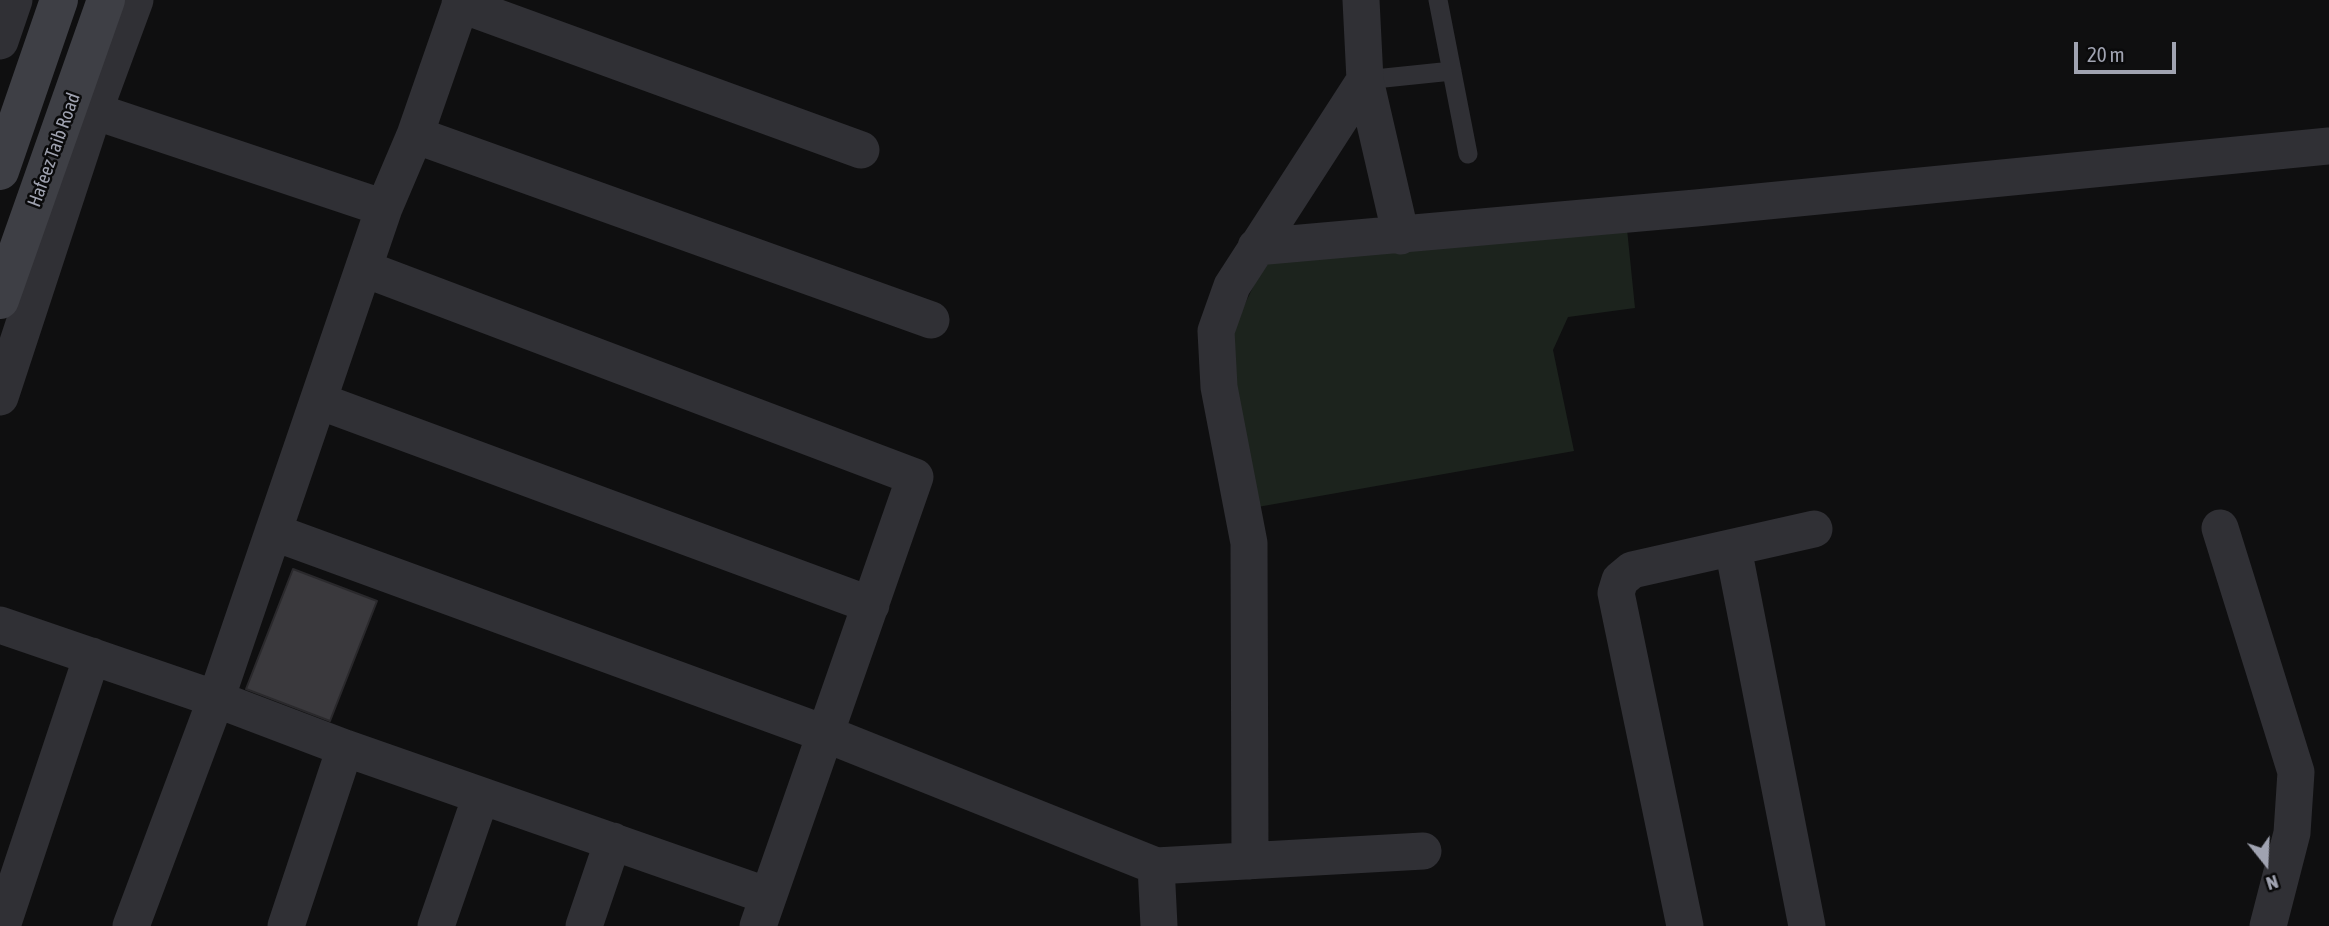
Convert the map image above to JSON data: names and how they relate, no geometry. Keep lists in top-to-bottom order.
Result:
{
  "streets": {
    "street": ["Hafeez Taib Road"]
  },
  "scale_bar": "20 m",
  "north": "bottom"
}
